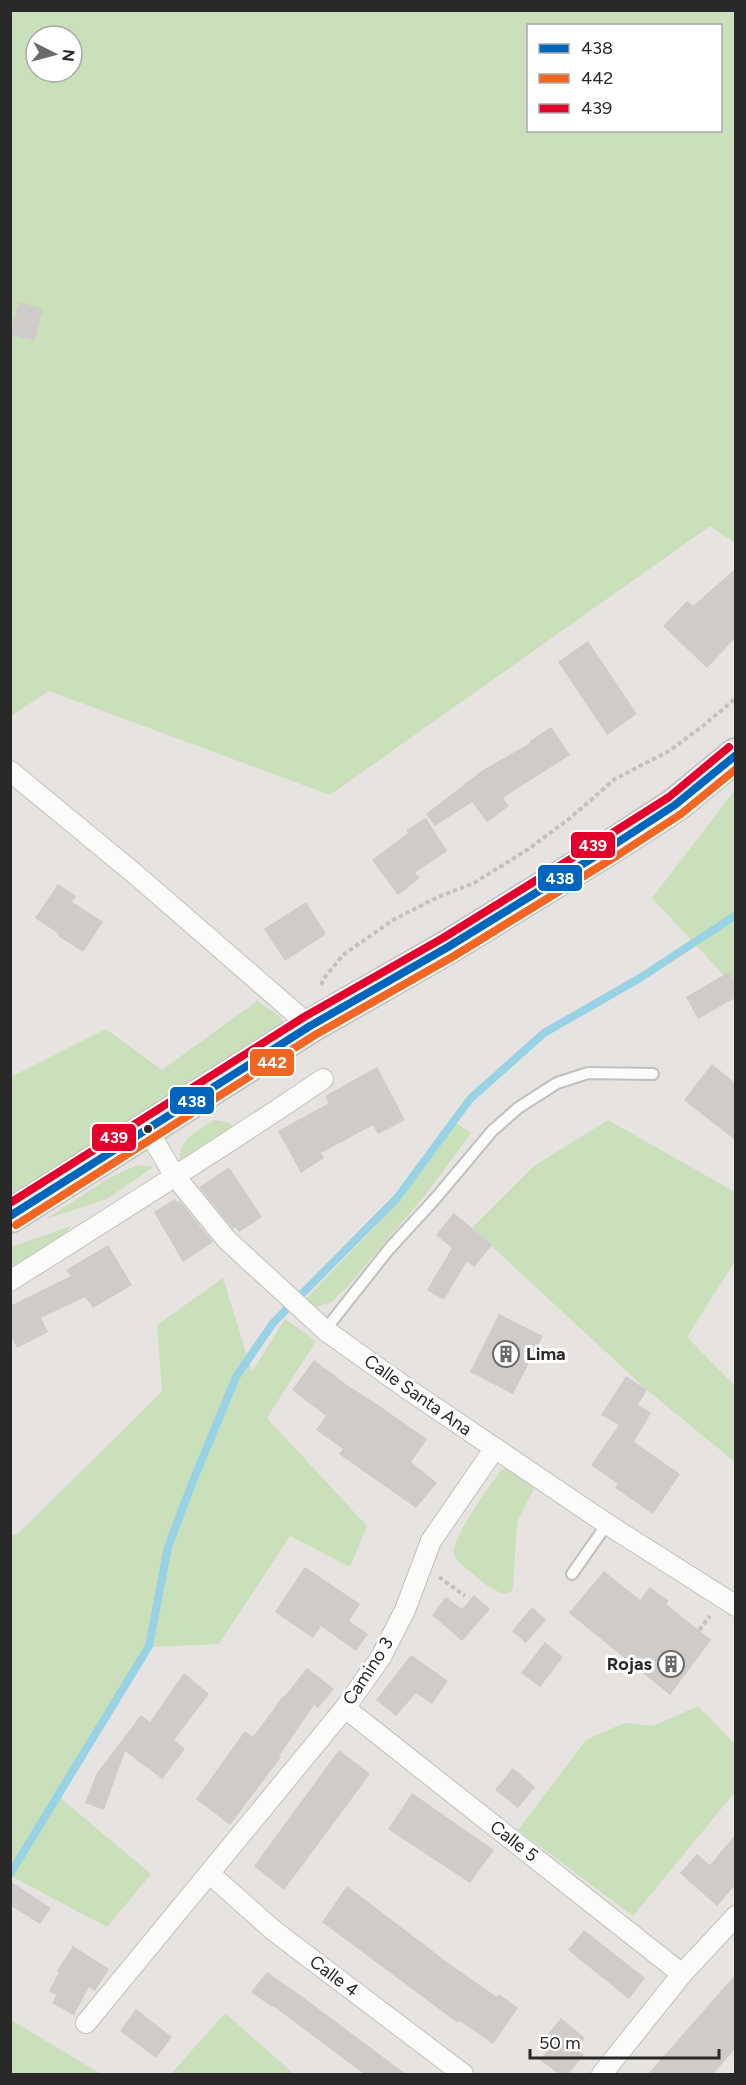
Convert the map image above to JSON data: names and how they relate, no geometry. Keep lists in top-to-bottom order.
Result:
{
  "streets": {
    "street": [
      "Calle Santa Ana",
      "Camino 3",
      "Calle 5",
      "Calle 4"
    ]
  },
  "crossings": [
    ["Calle Santa Ana", "Camino 3"],
    ["Camino 3", "Calle 5"],
    ["Camino 3", "Calle 4"]
  ],
  "places": {
    "building": ["Lima", "Rojas"]
  },
  "lines": ["transit line 439", "transit line 438", "transit line 442"],
  "legend": ["438", "442", "439"],
  "scale_bar": "50 m",
  "north": "right"
}
